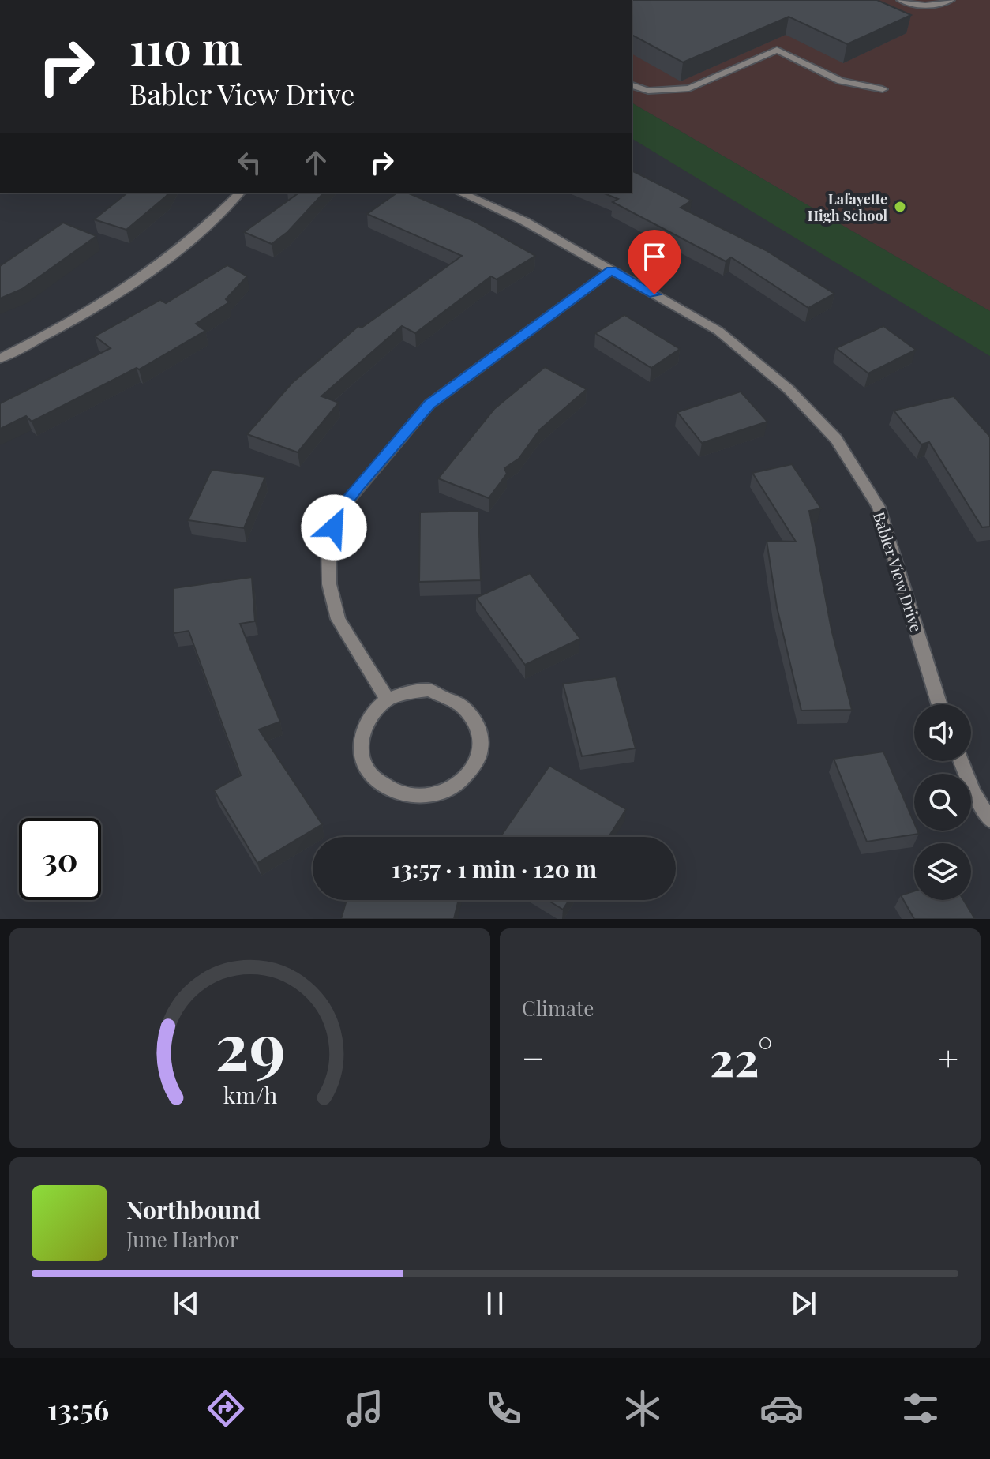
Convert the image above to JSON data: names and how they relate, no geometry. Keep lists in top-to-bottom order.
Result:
{
  "streets": {
    "street": ["Babler View Drive"]
  },
  "places": ["Lafayette High School"],
  "page": {
    "turn": ["110 m", "Babler View Drive"],
    "limit": "30",
    "trip": "13:57 · 1 min · 120 m",
    "tile": "Climate",
    "heat": ["−", "22°", "+"],
    "song": ["Northbound", "June Harbor"],
    "tabs": "13:56",
    "gauge": ["29", "km/h"]
  }
}
